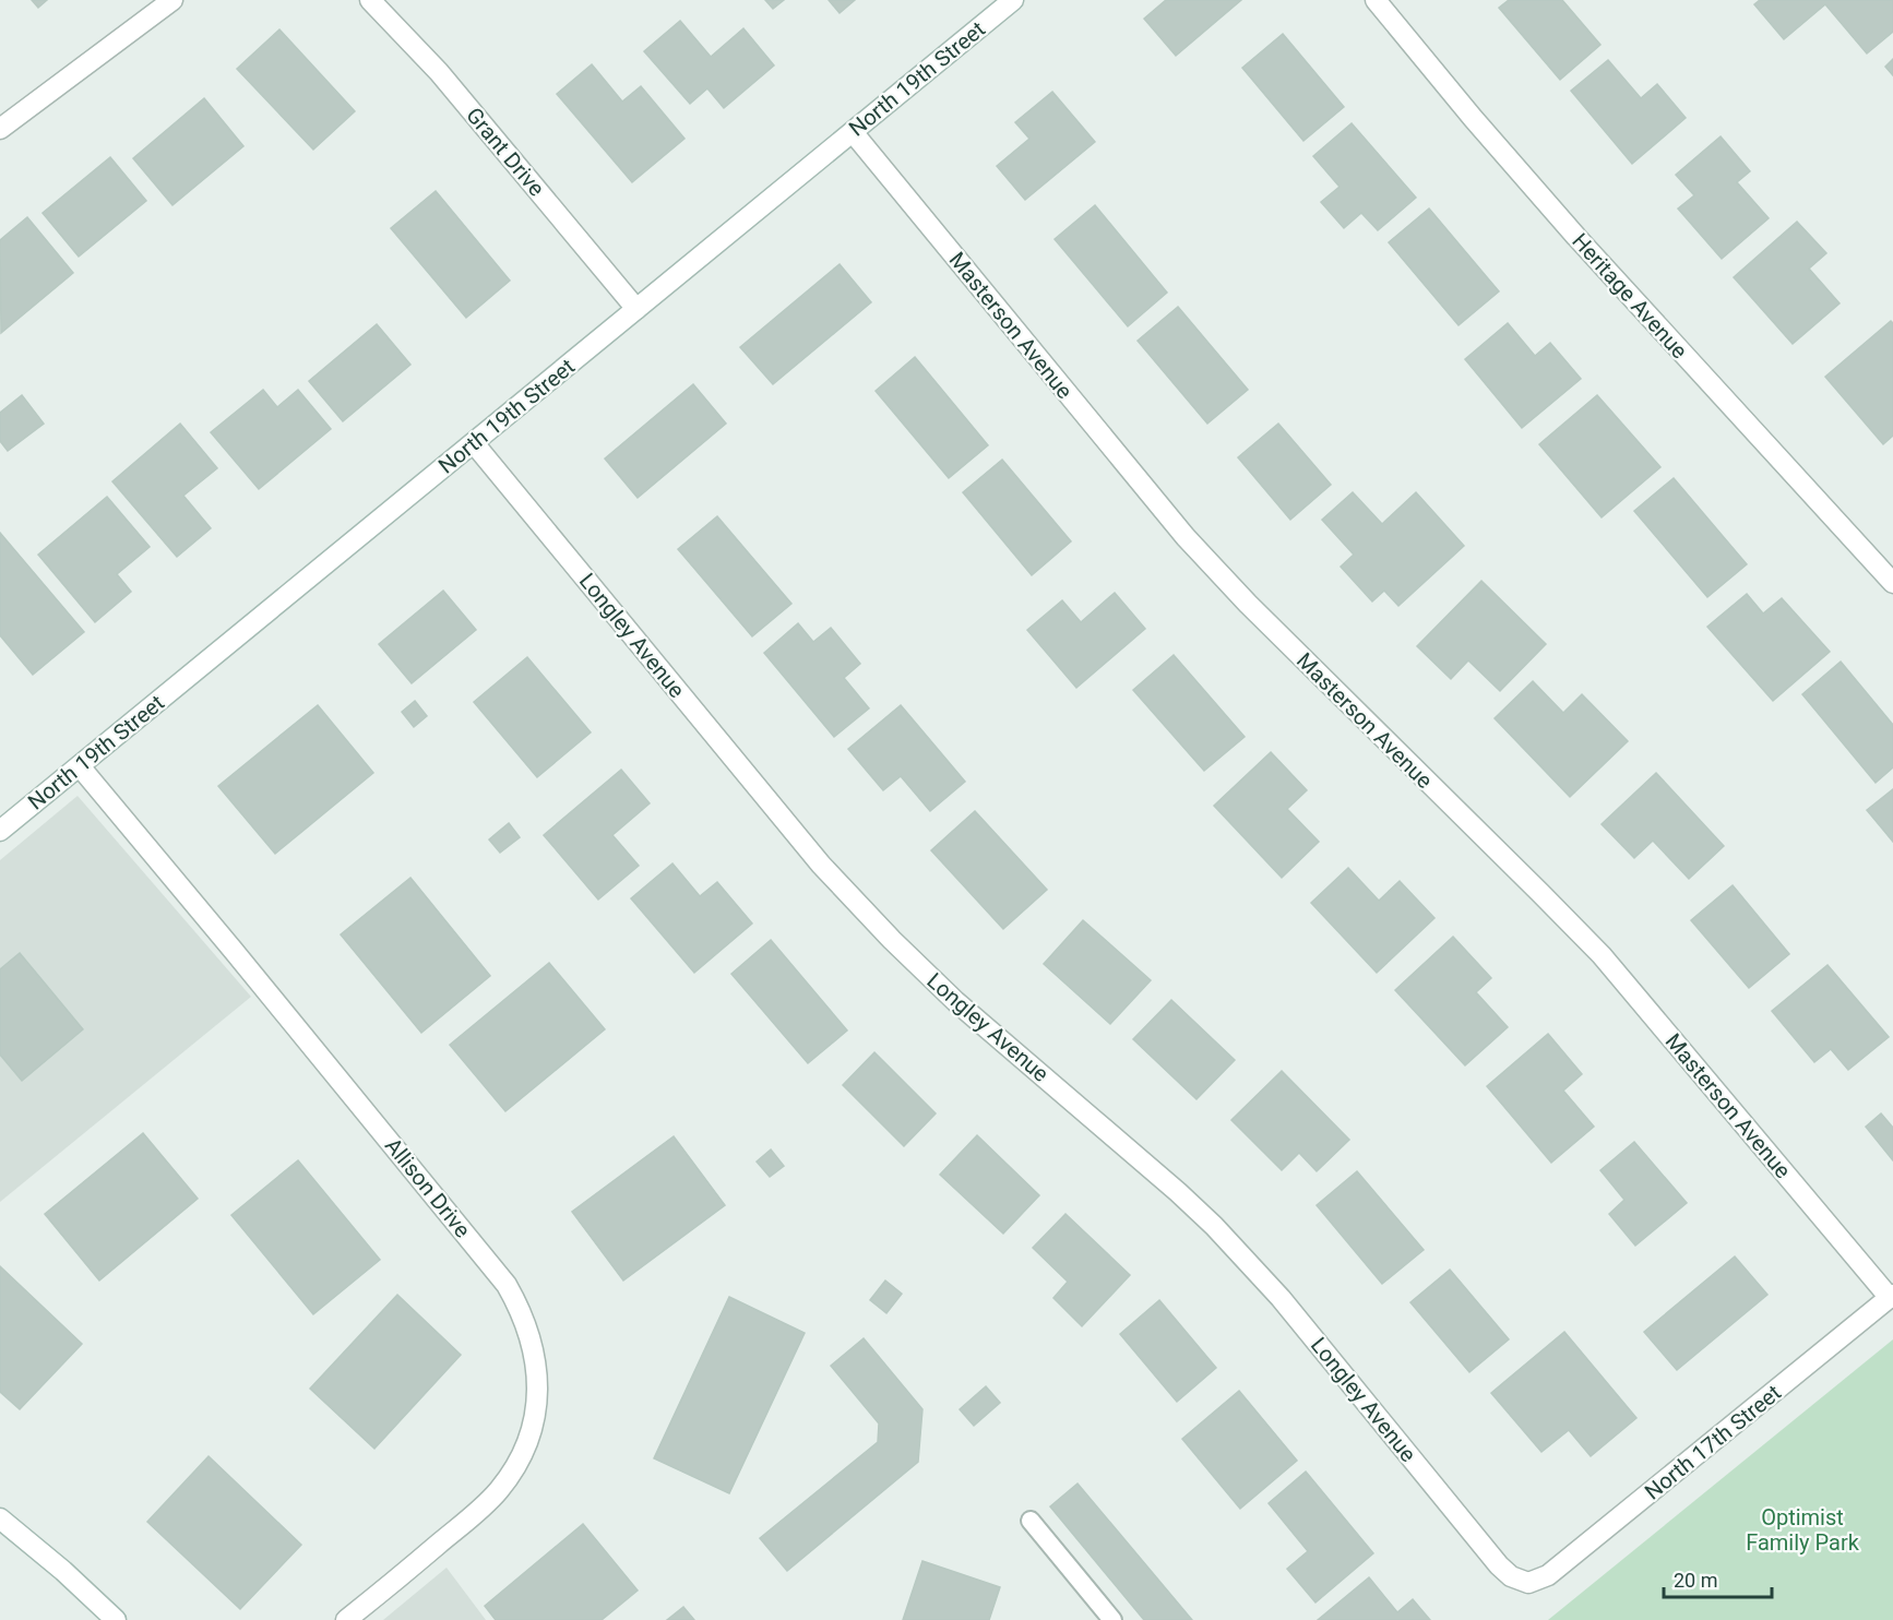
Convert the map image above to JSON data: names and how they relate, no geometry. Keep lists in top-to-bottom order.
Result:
{
  "streets": {
    "street": [
      "North 19th Street",
      "Grant Drive",
      "Heritage Avenue",
      "Masterson Avenue",
      "Longley Avenue",
      "Allison Drive",
      "North 17th Street"
    ]
  },
  "crossings": [
    ["North 19th Street", "Grant Drive"],
    ["North 19th Street", "Masterson Avenue"],
    ["North 19th Street", "Longley Avenue"],
    ["North 19th Street", "Allison Drive"],
    ["Masterson Avenue", "North 17th Street"],
    ["Longley Avenue", "North 17th Street"]
  ],
  "parks": ["Optimist Family Park"],
  "scale_bar": "20 m"
}
